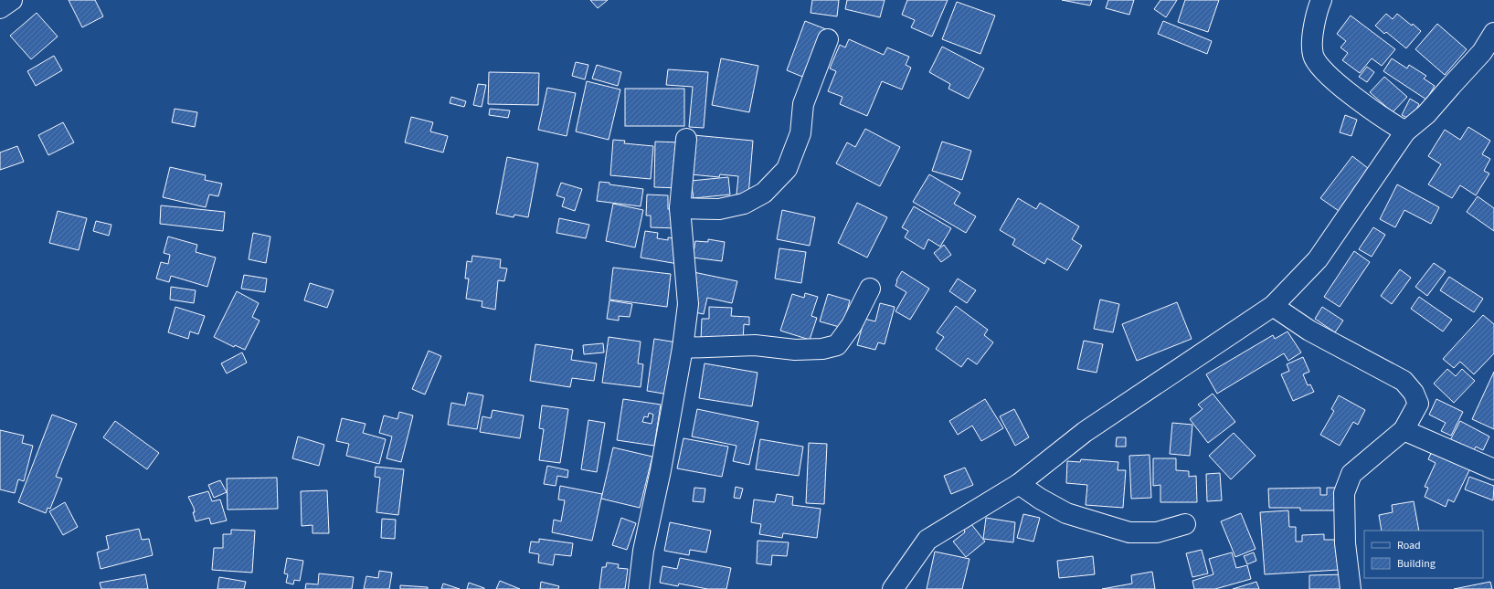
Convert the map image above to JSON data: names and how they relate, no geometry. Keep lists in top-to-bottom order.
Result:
{
  "legend": ["Road", "Building"]
}
